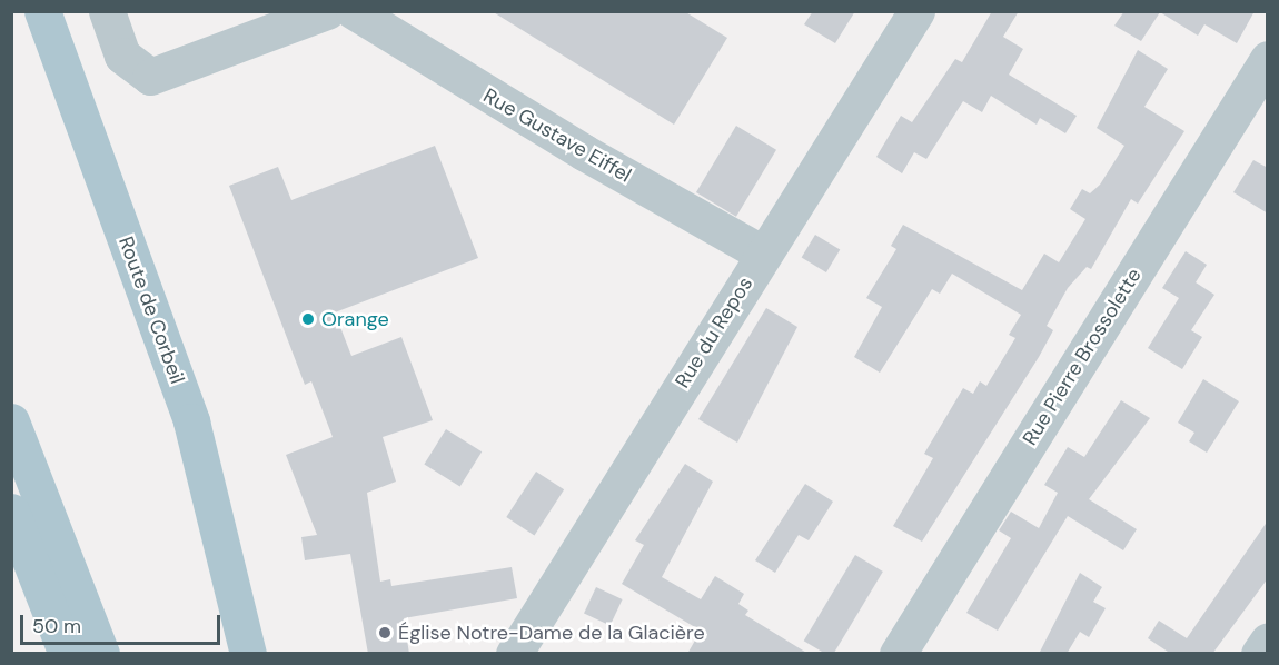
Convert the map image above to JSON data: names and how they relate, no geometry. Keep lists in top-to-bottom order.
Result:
{
  "streets": {
    "main road": ["Route de Corbeil"],
    "street": ["Rue Gustave Eiffel", "Rue du Repos", "Rue Pierre Brossolette"]
  },
  "crossings": [
    ["Rue Gustave Eiffel", "Rue du Repos"]
  ],
  "places": ["Orange", "Église Notre-Dame de la Glacière"],
  "scale_bar": "50 m"
}
